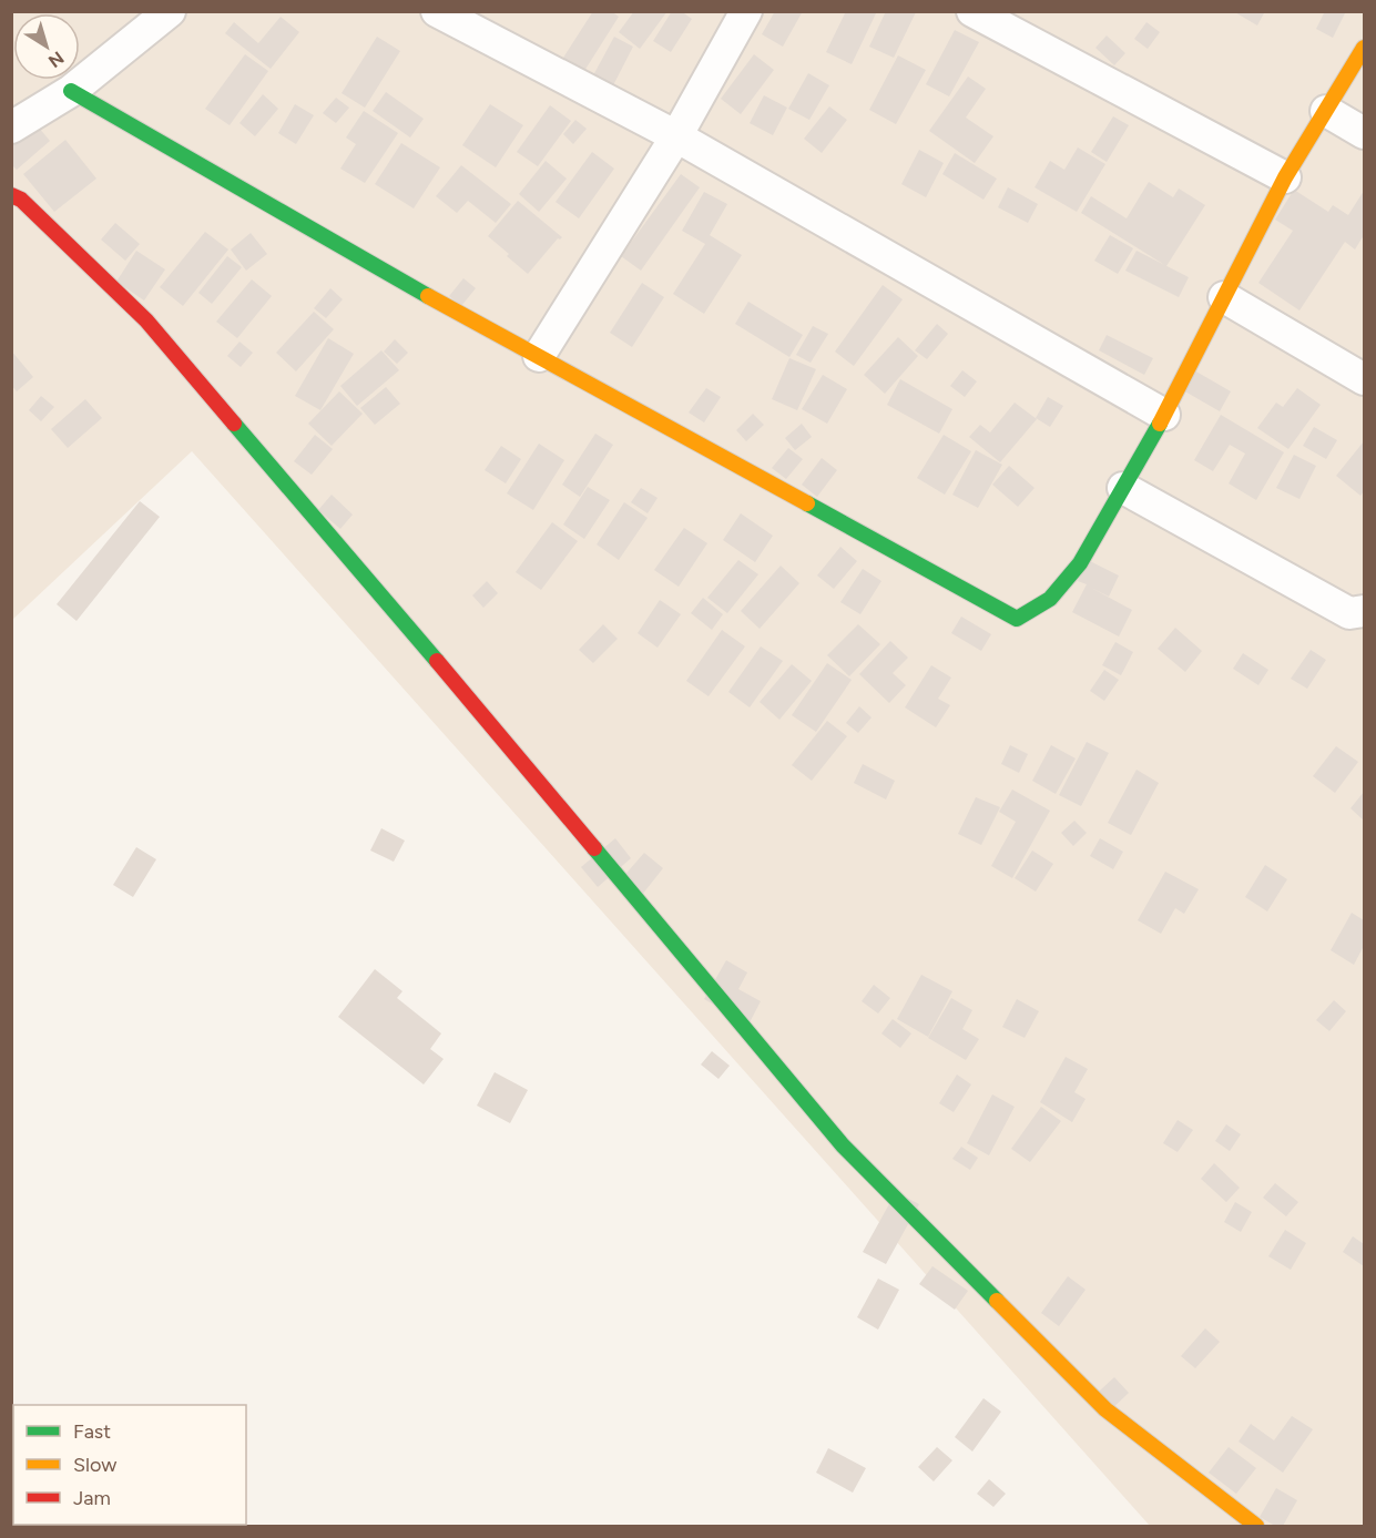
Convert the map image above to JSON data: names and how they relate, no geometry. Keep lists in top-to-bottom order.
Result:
{
  "legend": ["Fast", "Slow", "Jam"],
  "north": "bottom right"
}
